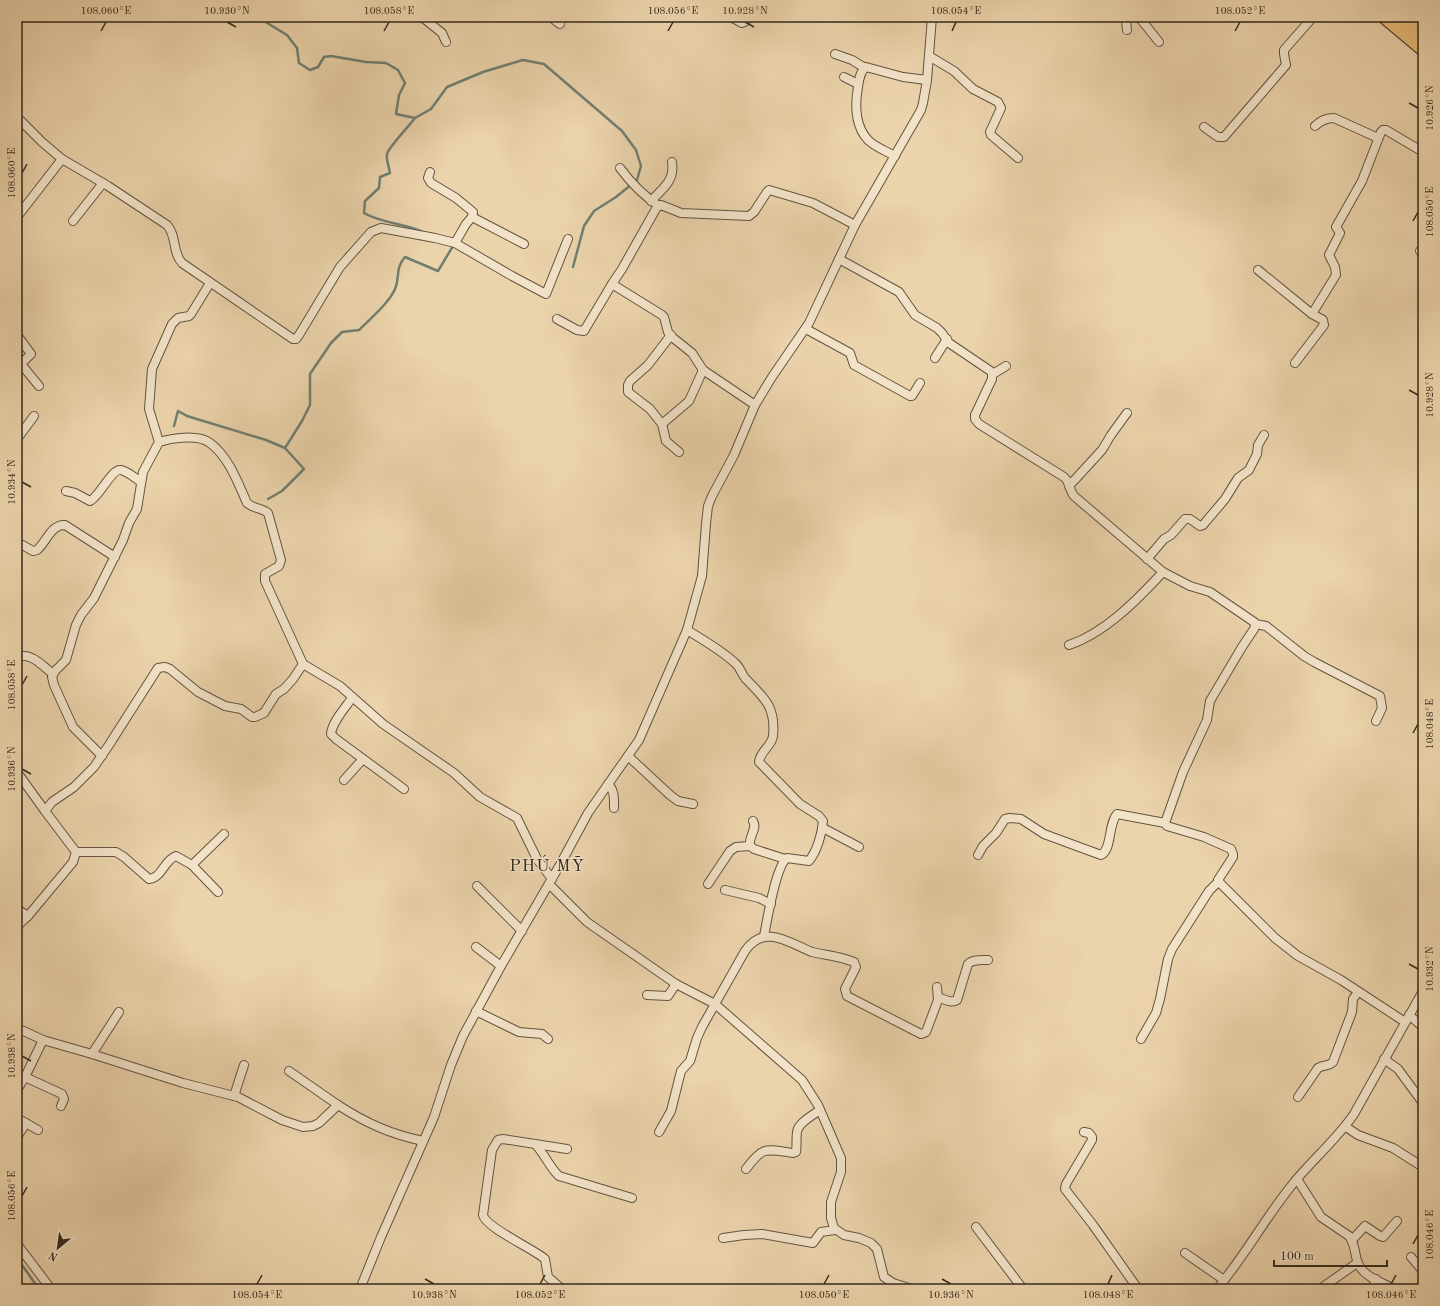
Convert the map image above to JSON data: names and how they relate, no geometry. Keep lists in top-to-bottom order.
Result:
{
  "districts": ["PHÚ MỸ"],
  "scale_bar": "100 m",
  "north": "bottom left",
  "coordinates": [
    "108.060°E",
    "10.930°N",
    "108.058°E",
    "108.056°E",
    "10.928°N",
    "108.054°E",
    "108.052°E",
    "10.926°N",
    "108.050°E",
    "10.934°N",
    "108.048°E",
    "10.936°N",
    "10.932°N",
    "10.938°N",
    "108.046°E"
  ]
}
